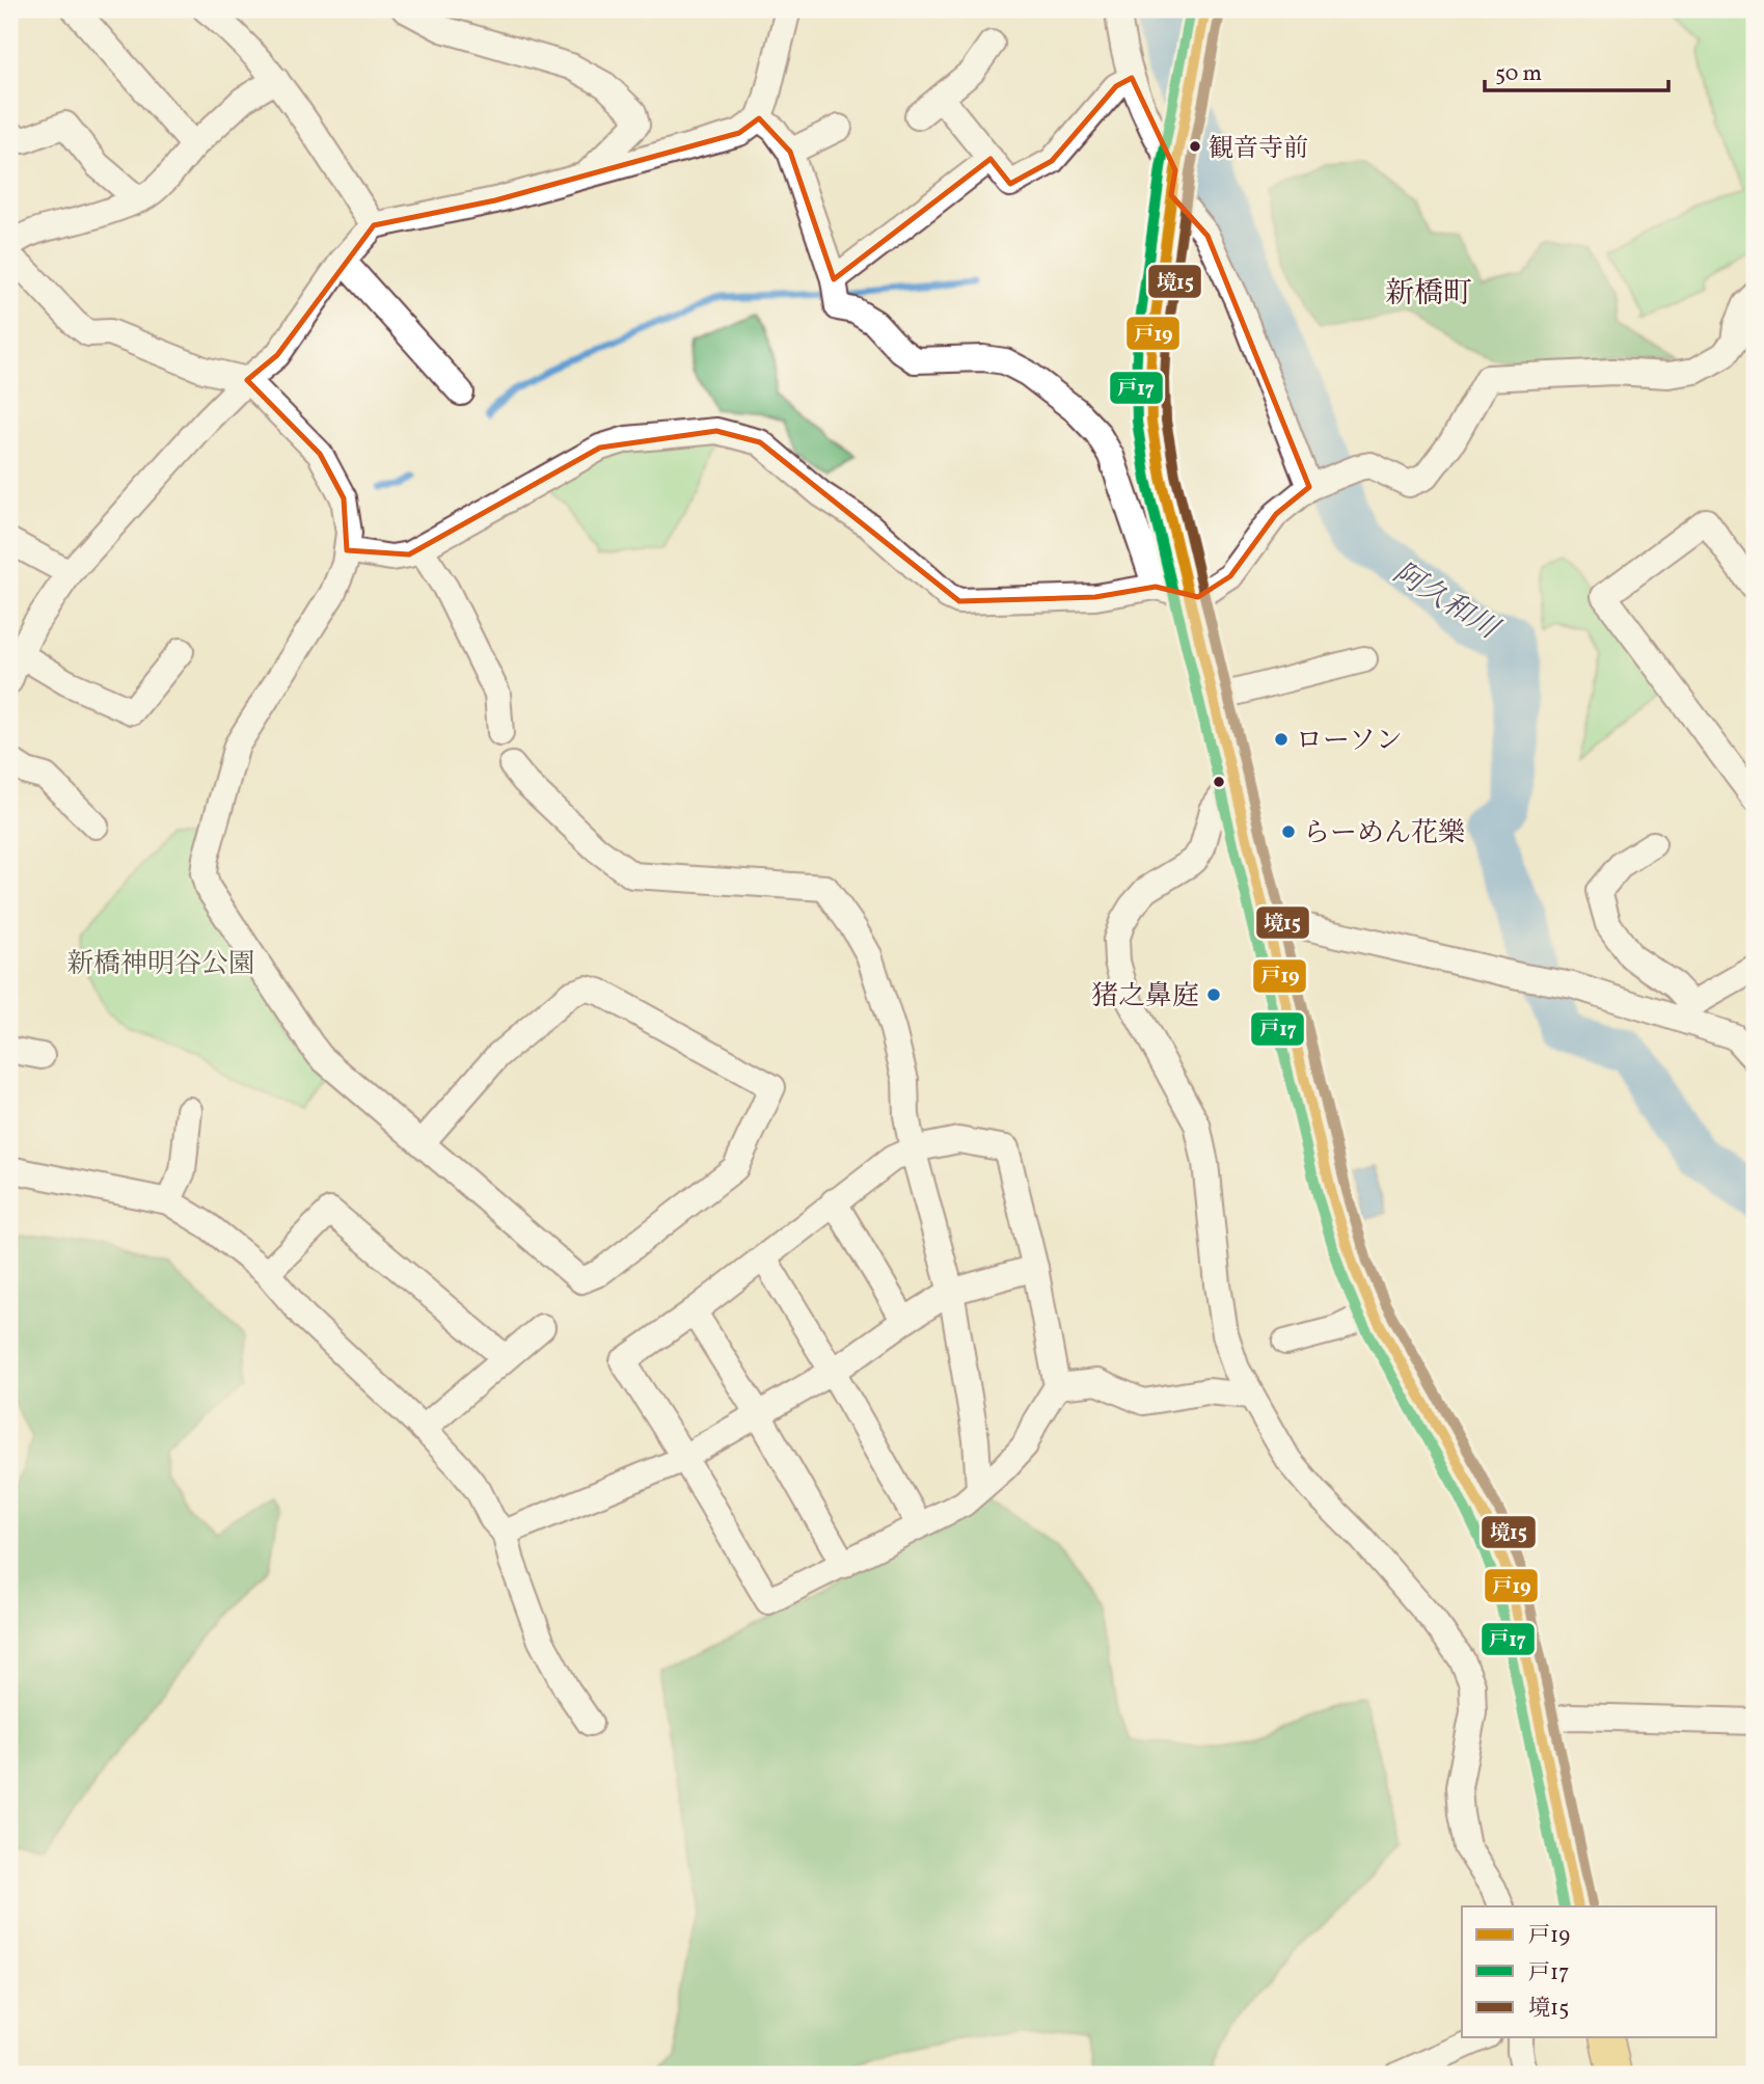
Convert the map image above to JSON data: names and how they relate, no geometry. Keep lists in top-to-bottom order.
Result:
{
  "districts": ["新橋町"],
  "water": ["阿久和川"],
  "parks": ["新橋神明谷公園"],
  "places": [
    "観音寺前",
    "ローソン",
    "らーめん花樂",
    "猪之鼻庭"
  ],
  "lines": ["transit line 戸19", "transit line 戸17", "transit line 境15"],
  "legend": ["戸19", "戸17", "境15"],
  "scale_bar": "50 m"
}
